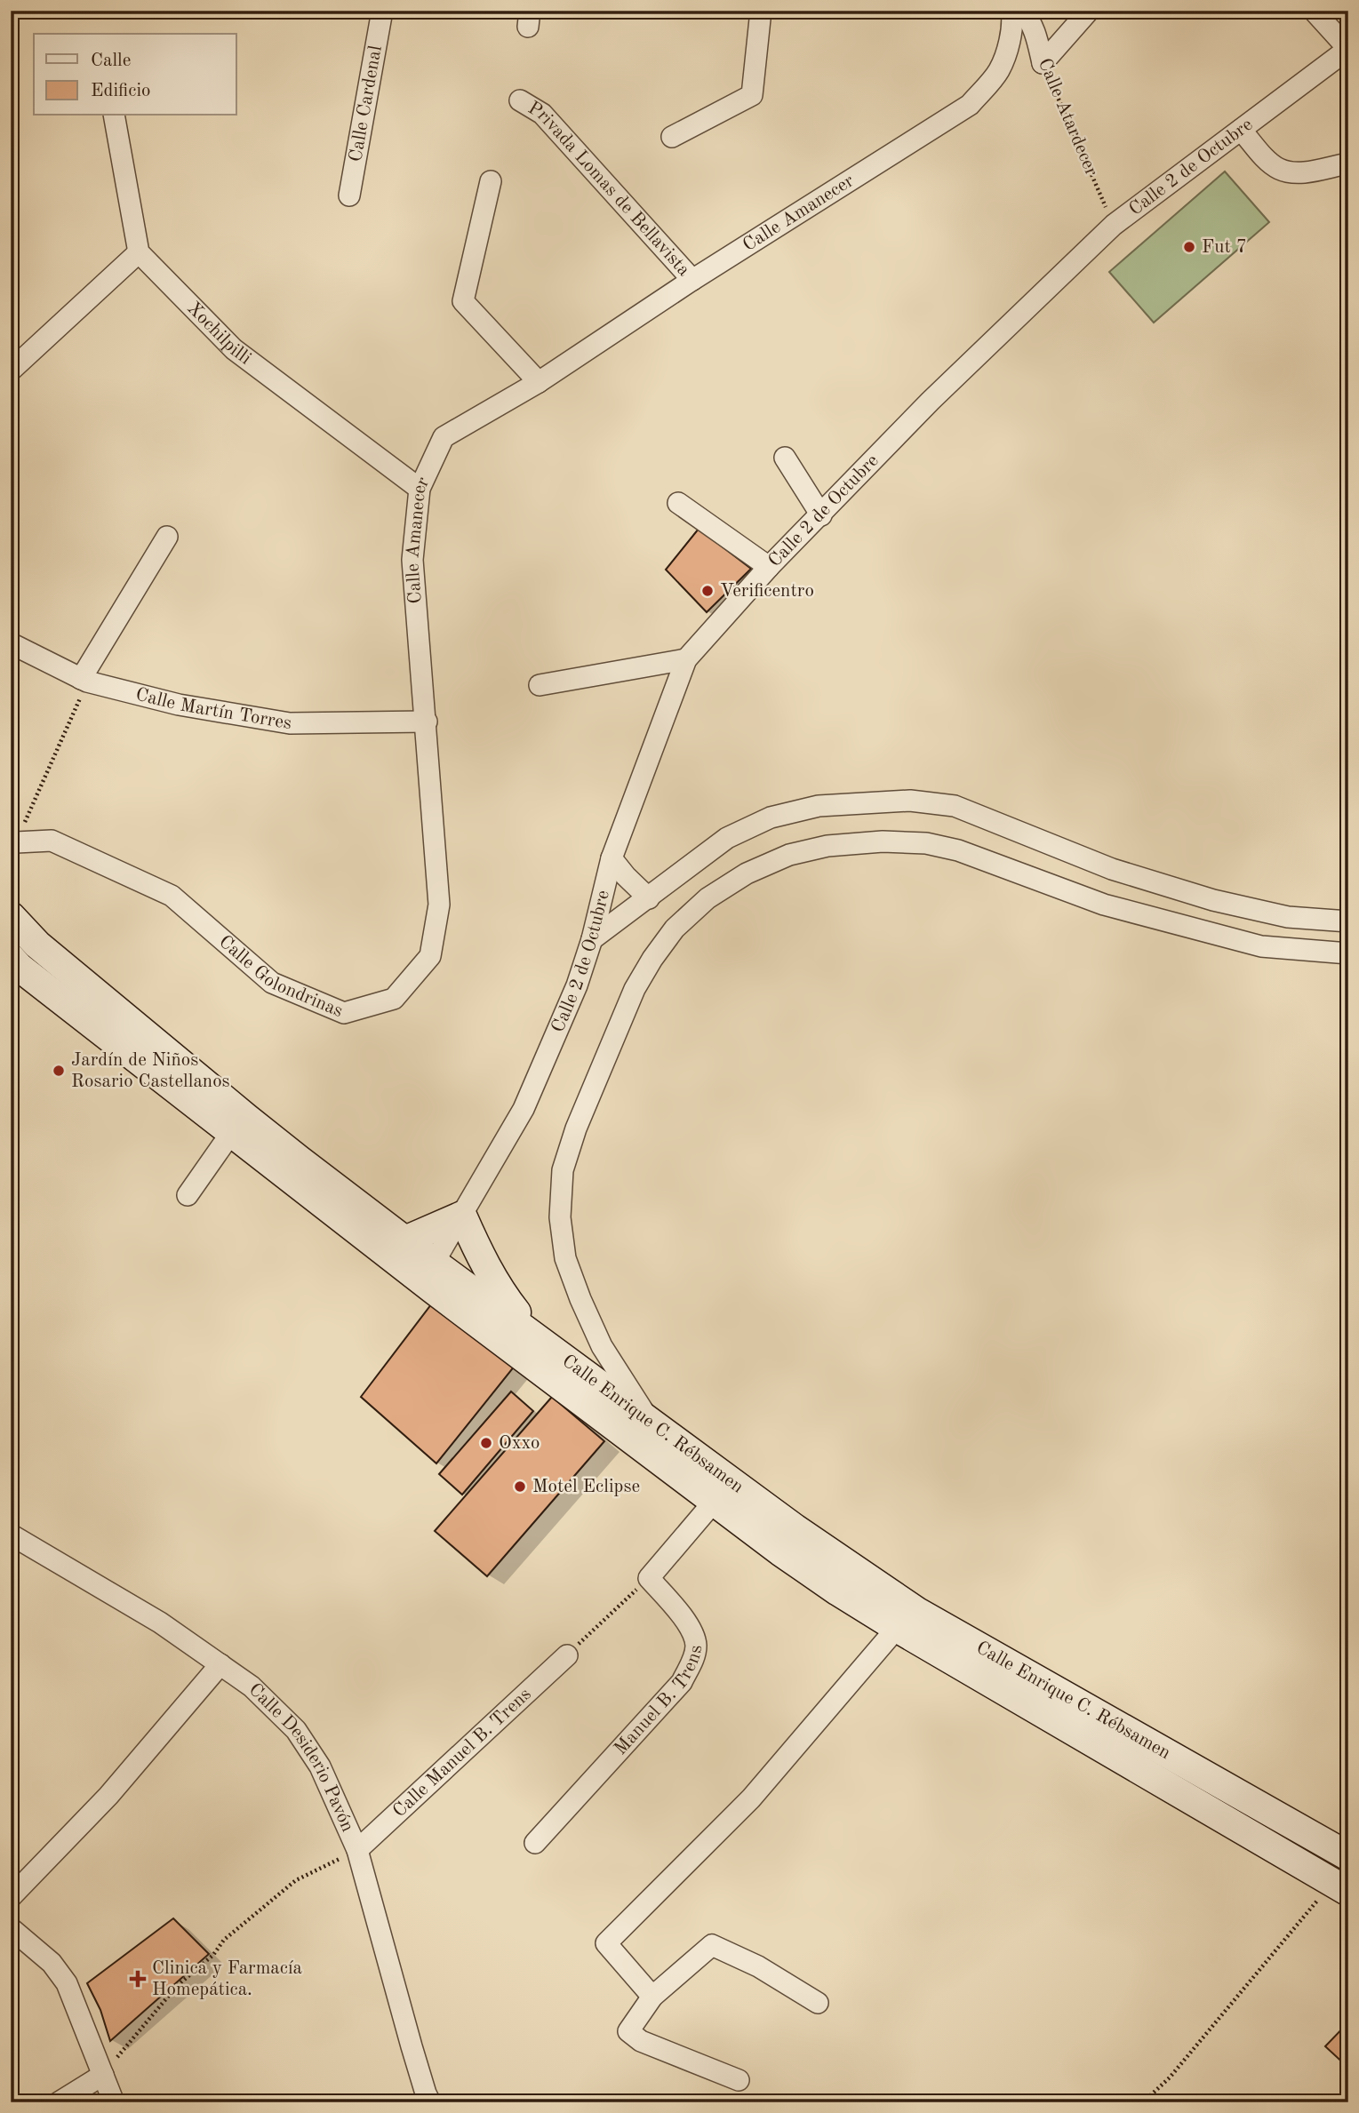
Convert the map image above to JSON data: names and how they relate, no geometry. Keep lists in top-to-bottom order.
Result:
{
  "streets": {
    "main road": ["Calle Enrique C. Rébsamen"],
    "street": [
      "Calle Cardenal",
      "Calle Atardecer",
      "Calle 2 de Octubre",
      "Privada Lomas de Bellavista",
      "Calle Amanecer",
      "Xochilpilli",
      "Calle Martín Torres",
      "Calle Golondrinas",
      "Manuel B. Trens",
      "Calle Manuel B. Trens",
      "Calle Desiderio Pavón"
    ]
  },
  "crossings": [
    ["Calle Atardecer", "Calle 2 de Octubre"],
    ["Calle 2 de Octubre", "Calle Enrique C. Rébsamen"],
    ["Privada Lomas de Bellavista", "Calle Amanecer"],
    ["Calle Amanecer", "Xochilpilli"],
    ["Calle Amanecer", "Calle Martín Torres"],
    ["Calle Amanecer", "Calle Golondrinas"],
    ["Calle Martín Torres", "Calle Golondrinas"],
    ["Calle Manuel B. Trens", "Calle Desiderio Pavón"]
  ],
  "places": {
    "other": [
      "Fut 7",
      "Verificentro",
      "Jardín de Niños Rosario Castellanos",
      "Oxxo",
      "Motel Eclipse"
    ],
    "health": ["Clinica y Farmacía Homepática."]
  },
  "legend": ["Calle", "Edificio"]
}
